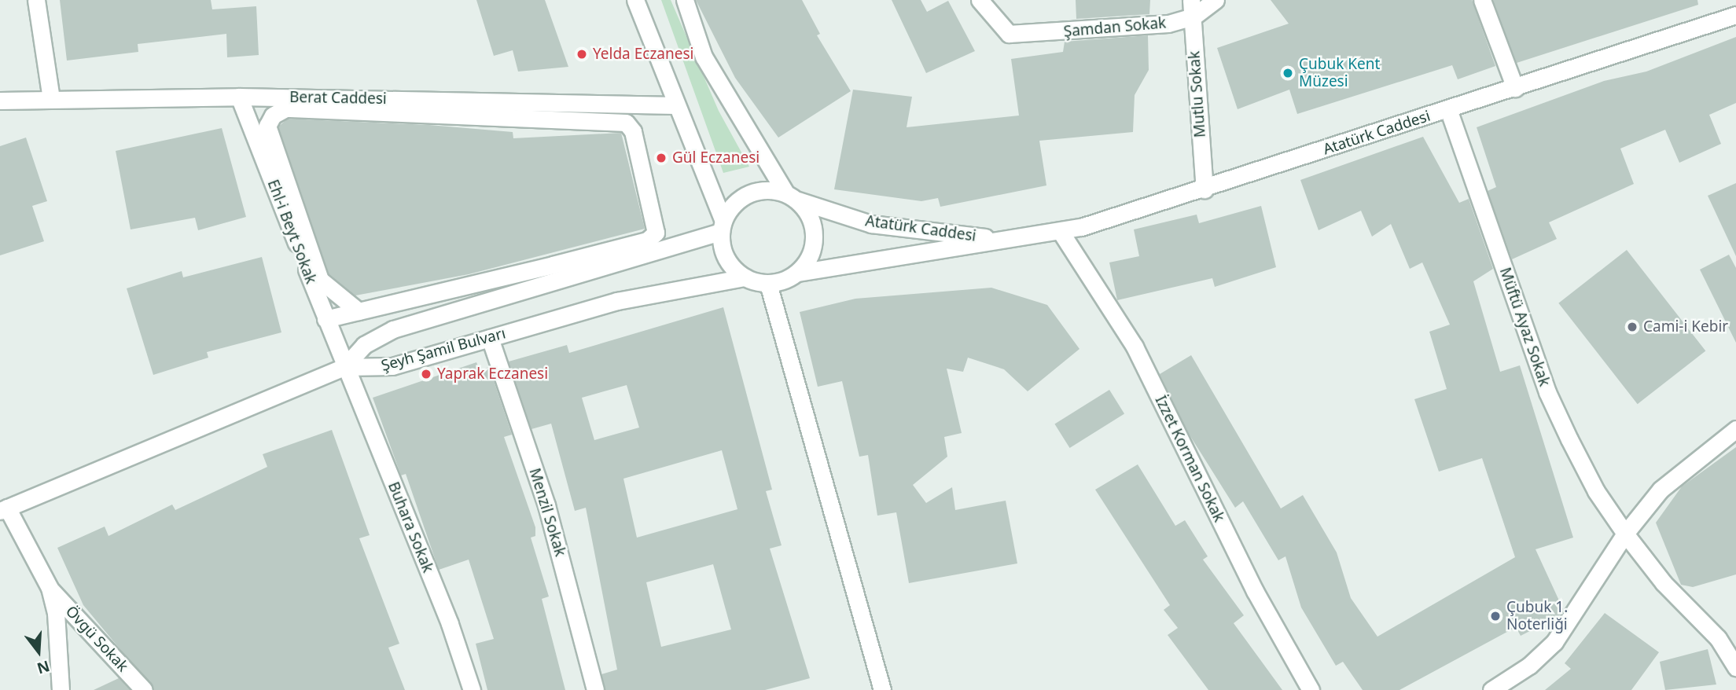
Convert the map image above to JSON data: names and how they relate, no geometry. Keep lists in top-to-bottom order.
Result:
{
  "streets": {
    "street": [
      "Şamdan Sokak",
      "Mutlu Sokak",
      "Berat Caddesi",
      "Atatürk Caddesi",
      "Ehl-i Beyt Sokak",
      "Müftü Ayaz Sokak",
      "Şeyh Şamil Bulvarı",
      "İzzet Korman Sokak",
      "Menzil Sokak",
      "Buhara Sokak",
      "Övgü Sokak"
    ]
  },
  "crossings": [
    ["Şamdan Sokak", "Mutlu Sokak"],
    ["Mutlu Sokak", "Atatürk Caddesi"],
    ["Berat Caddesi", "Ehl-i Beyt Sokak"],
    ["Atatürk Caddesi", "Müftü Ayaz Sokak"],
    ["Atatürk Caddesi", "Şeyh Şamil Bulvarı"],
    ["Atatürk Caddesi", "İzzet Korman Sokak"],
    ["Ehl-i Beyt Sokak", "Şeyh Şamil Bulvarı"],
    ["Ehl-i Beyt Sokak", "Buhara Sokak"],
    ["Şeyh Şamil Bulvarı", "Menzil Sokak"],
    ["Şeyh Şamil Bulvarı", "Buhara Sokak"]
  ],
  "places": [
    "Yelda Eczanesi",
    "Çubuk Kent Müzesi",
    "Gül Eczanesi",
    "Cami-i Kebir",
    "Yaprak Eczanesi",
    "Çubuk 1. Noterliği"
  ],
  "north": "bottom"
}
